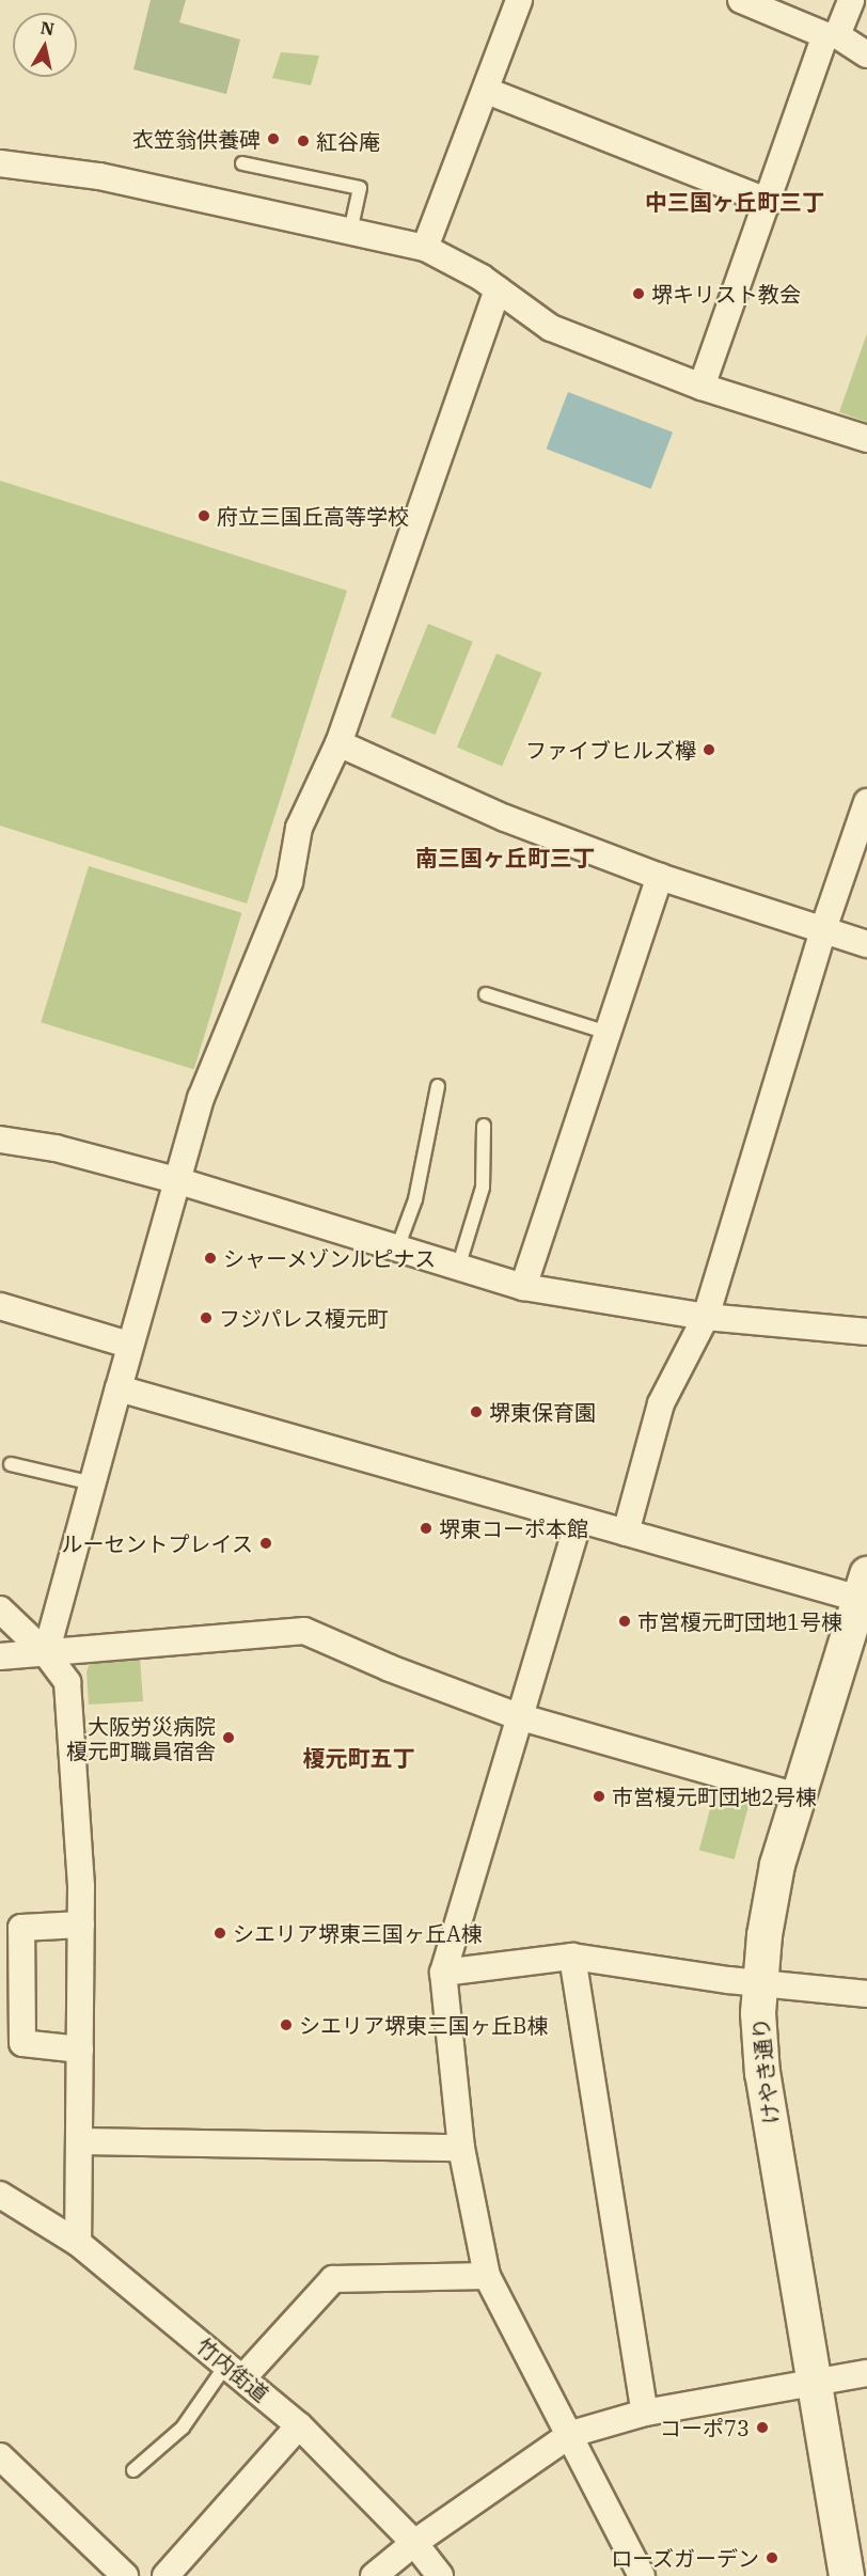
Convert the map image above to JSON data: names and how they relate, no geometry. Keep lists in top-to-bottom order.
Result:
{
  "streets": {
    "street": ["けやき通り", "竹内街道"]
  },
  "districts": ["中三国ヶ丘町三丁", "南三国ヶ丘町三丁", "榎元町五丁"],
  "places": [
    "衣笠翁供養碑",
    "紅谷庵",
    "堺キリスト教会",
    "府立三国丘高等学校",
    "ファイブヒルズ欅",
    "シャーメゾンルピナス",
    "フジパレス榎元町",
    "堺東保育園",
    "堺東コーポ本館",
    "ルーセントプレイス",
    "市営榎元町団地1号棟",
    "大阪労災病院 榎元町職員宿舎",
    "市営榎元町団地2号棟",
    "シエリア堺東三国ヶ丘A棟",
    "シエリア堺東三国ヶ丘B棟",
    "コーポ73",
    "ローズガーデン"
  ],
  "north": "top"
}
